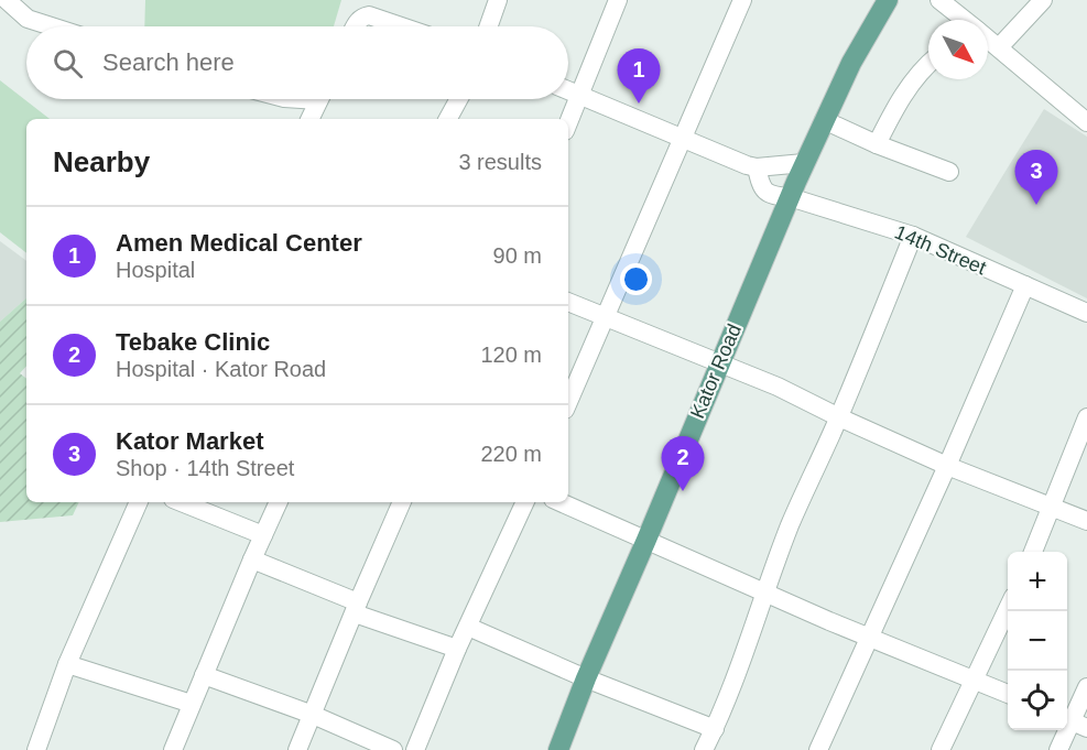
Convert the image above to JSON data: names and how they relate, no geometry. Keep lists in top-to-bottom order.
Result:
{
  "streets": {
    "main road": ["Kator Road"],
    "street": ["14th Street"]
  },
  "crossings": [
    ["14th Street", "Kator Road"]
  ],
  "north": "bottom right",
  "page": {
    "search": "Search here",
    "pins": ["1", "3", "2"],
    "heading": ["Nearby", "3 results"],
    "list": [
      {
        "mark": "1",
        "name": "Amen Medical Center",
        "note": "Hospital",
        "value": "90 m"
      },
      {
        "mark": "2",
        "name": "Tebake Clinic",
        "note": "Hospital · Kator Road",
        "value": "120 m"
      },
      {
        "mark": "3",
        "name": "Kator Market",
        "note": "Shop · 14th Street",
        "value": "220 m"
      }
    ],
    "map_buttons": ["+", "−"]
  }
}
